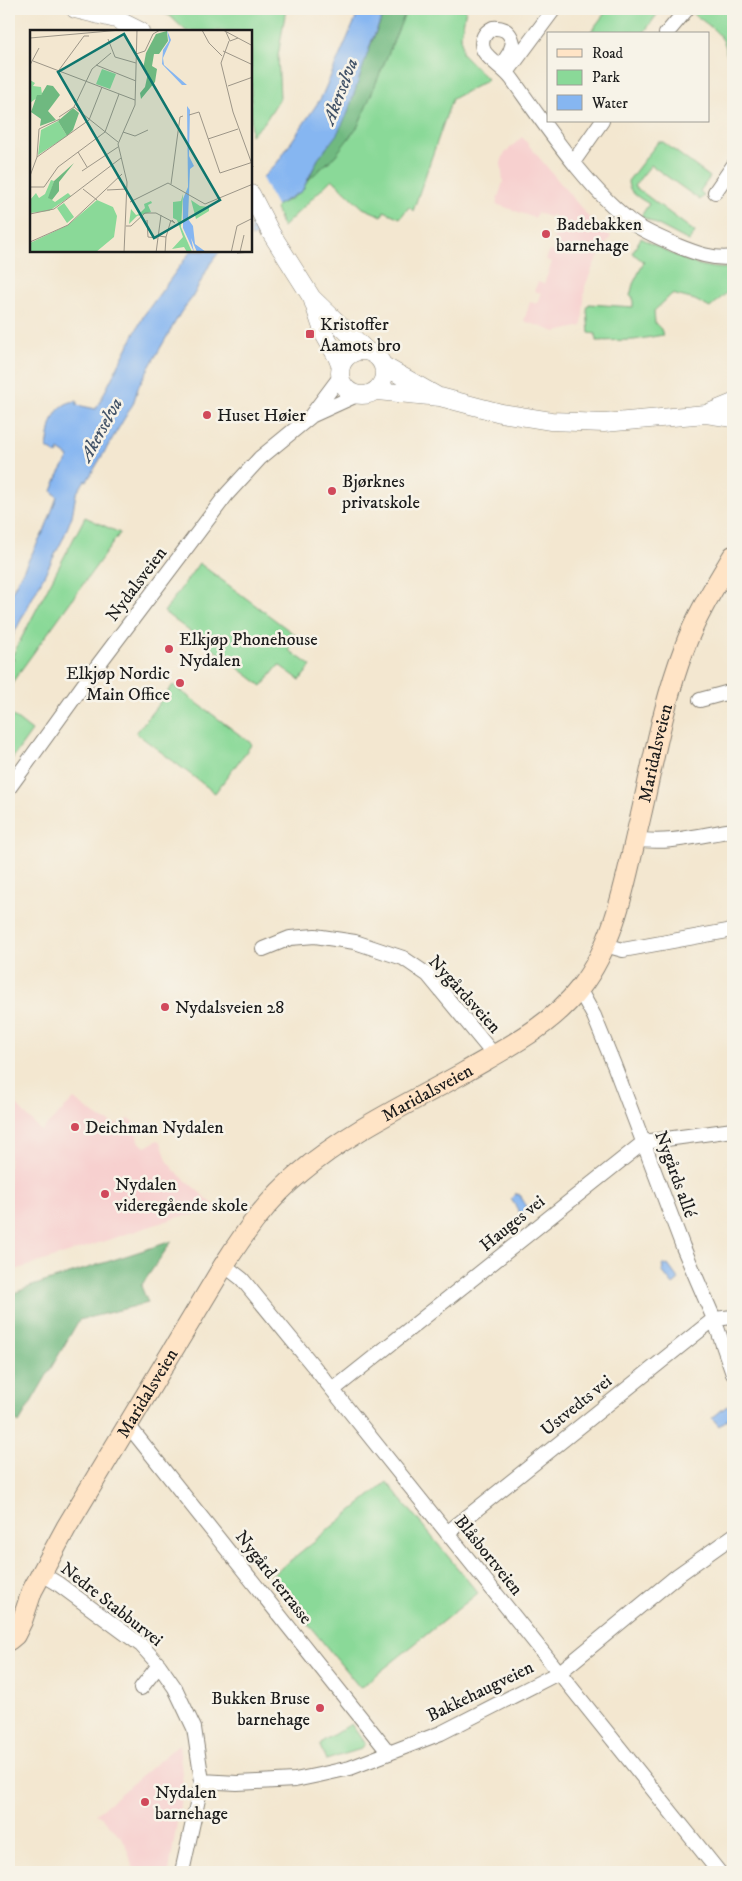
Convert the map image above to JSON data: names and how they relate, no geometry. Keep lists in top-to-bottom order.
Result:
{
  "streets": {
    "main road": ["Maridalsveien"],
    "street": [
      "Nydalsveien",
      "Nygårdsveien",
      "Nygårds allé",
      "Hauges vei",
      "Ustvedts vei",
      "Blåsbortveien",
      "Nygård terrasse",
      "Nedre Stabburvei",
      "Bakkehaugveien"
    ]
  },
  "crossings": [
    ["Maridalsveien", "Nygårdsveien"],
    ["Maridalsveien", "Nygårds allé"],
    ["Maridalsveien", "Blåsbortveien"],
    ["Maridalsveien", "Nygård terrasse"],
    ["Maridalsveien", "Nedre Stabburvei"],
    ["Nygårds allé", "Hauges vei"],
    ["Nygårds allé", "Ustvedts vei"],
    ["Hauges vei", "Blåsbortveien"],
    ["Ustvedts vei", "Blåsbortveien"],
    ["Blåsbortveien", "Bakkehaugveien"],
    ["Nygård terrasse", "Bakkehaugveien"],
    ["Nedre Stabburvei", "Bakkehaugveien"]
  ],
  "water": ["Akerselva"],
  "places": {
    "other": [
      "Badebakken barnehage",
      "Huset Høier",
      "Bjørknes privatskole",
      "Elkjøp Phonehouse Nydalen",
      "Elkjøp Nordic Main Office",
      "Nydalsveien 28",
      "Deichman Nydalen",
      "Nydalen videregående skole",
      "Bukken Bruse barnehage",
      "Nydalen barnehage"
    ],
    "transit": ["Kristoffer Aamots bro"]
  },
  "legend": ["Road", "Park", "Water"]
}
